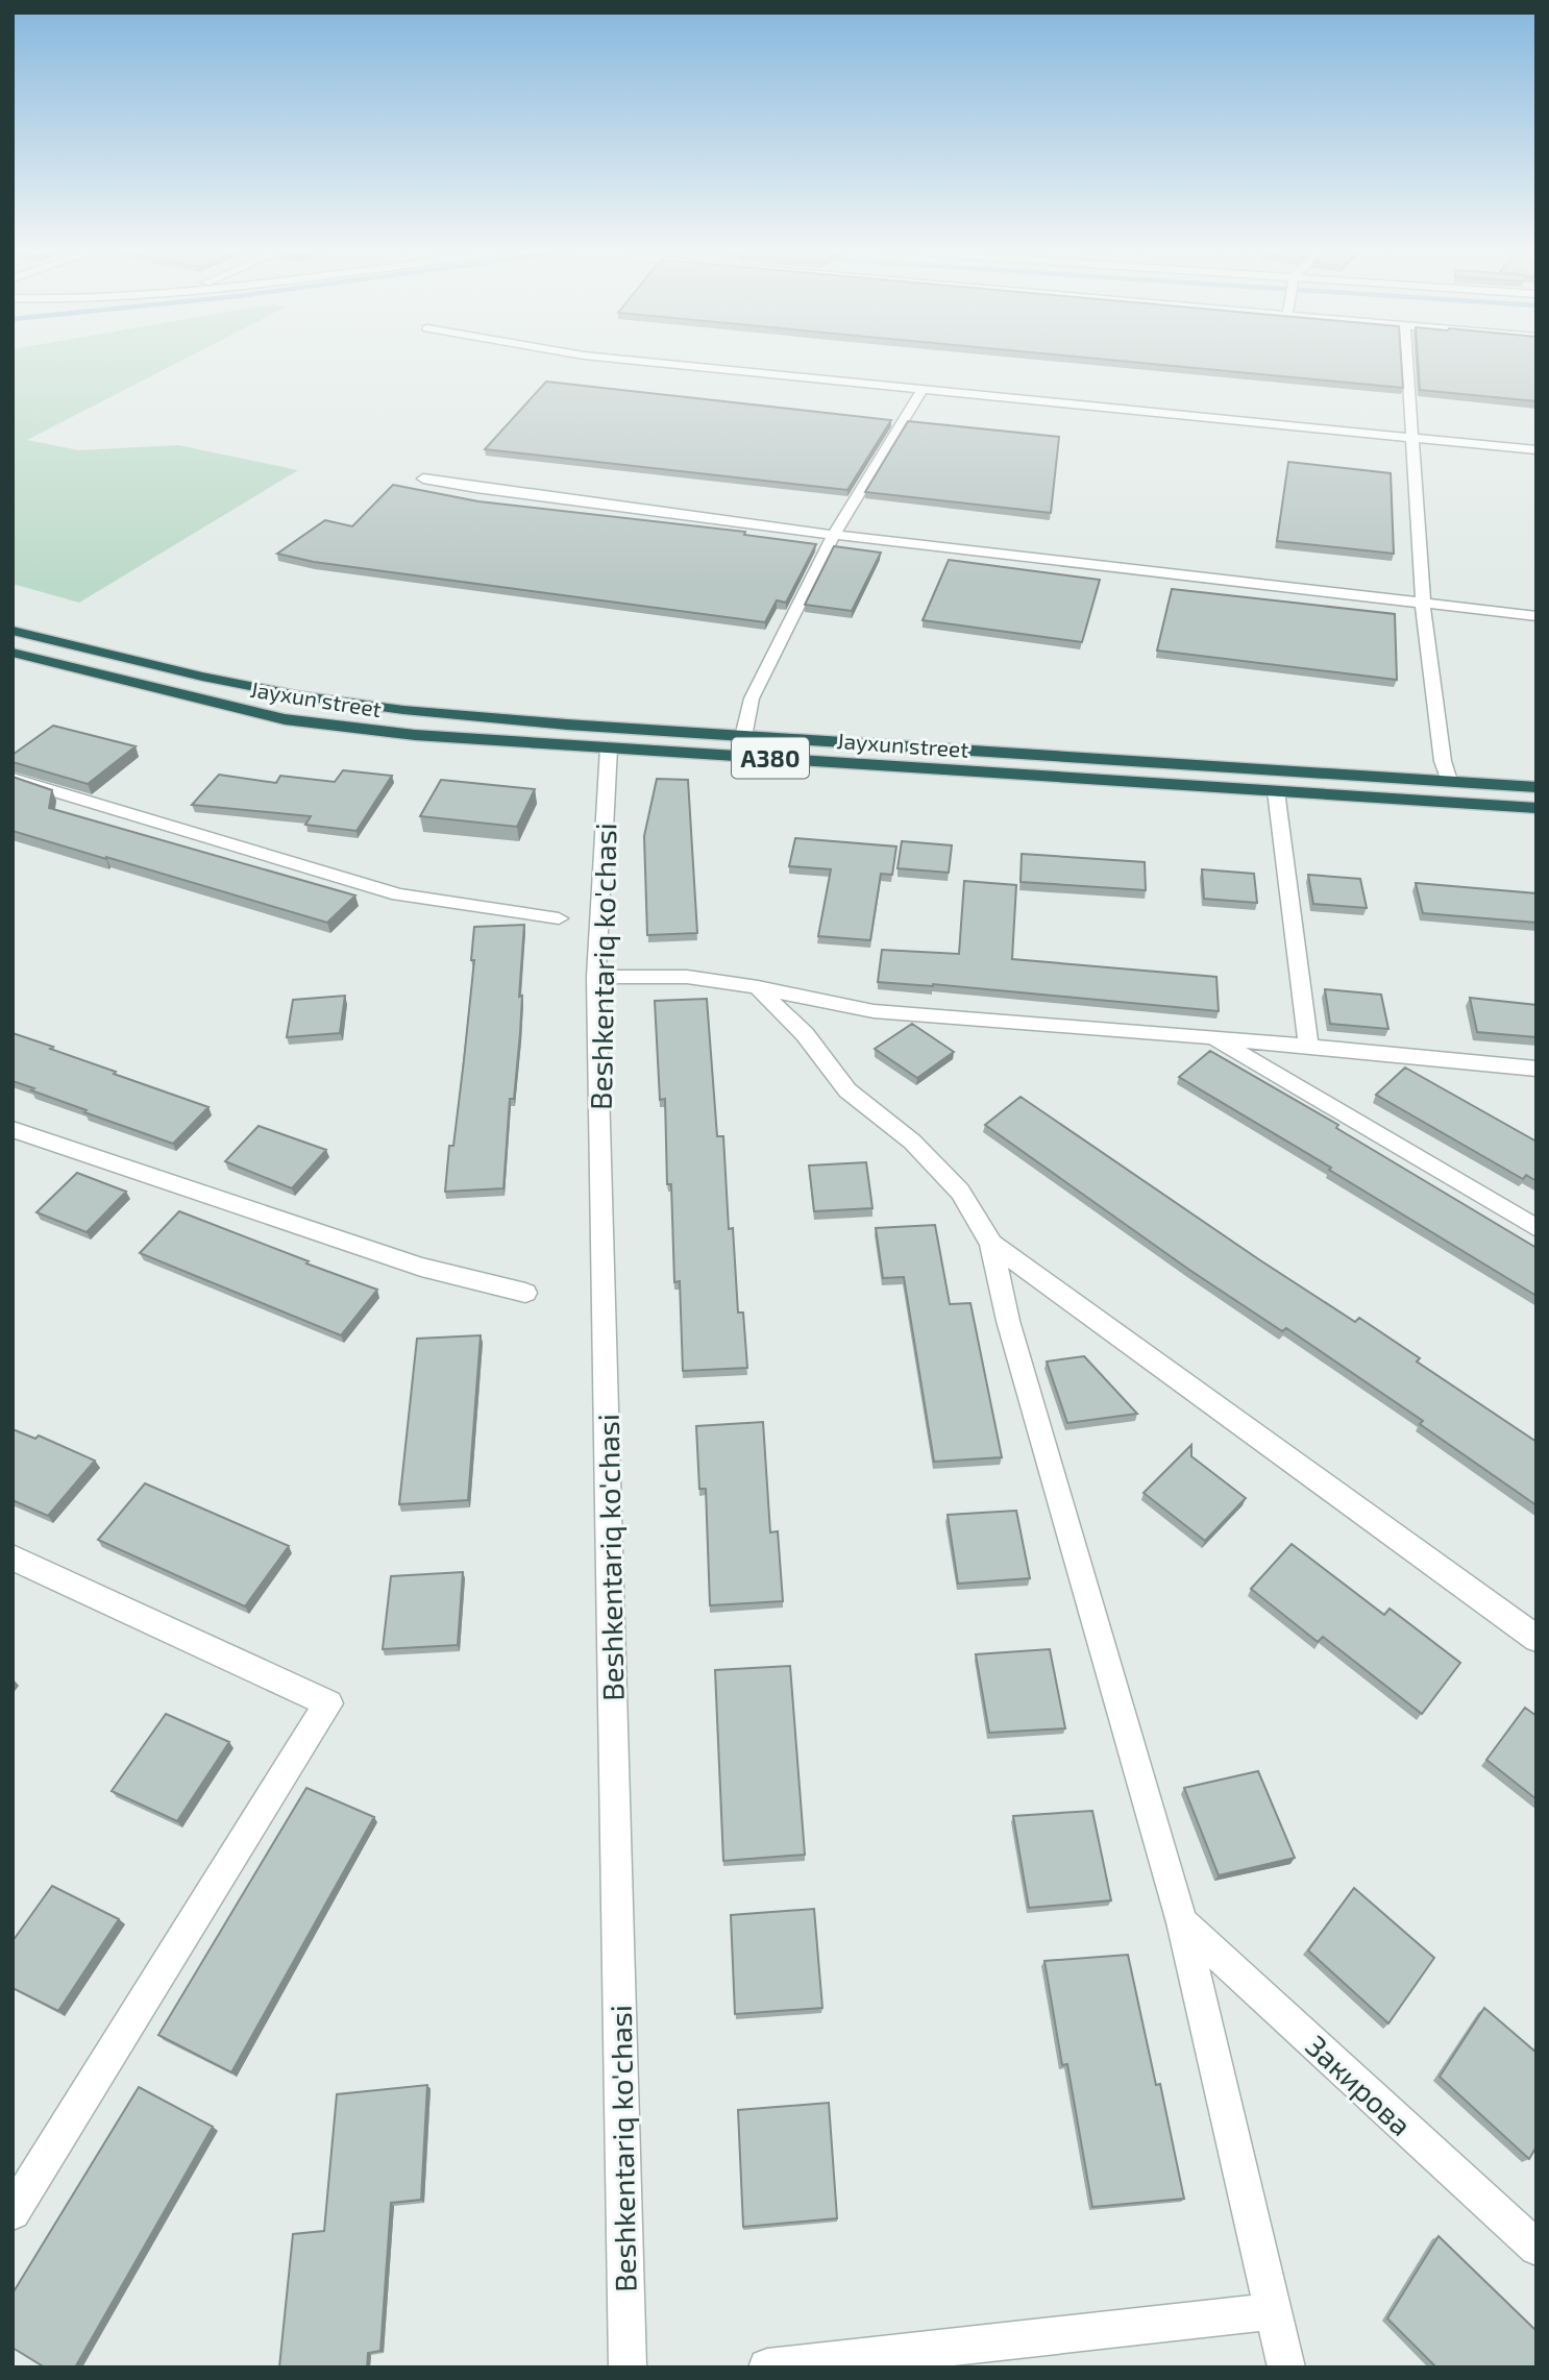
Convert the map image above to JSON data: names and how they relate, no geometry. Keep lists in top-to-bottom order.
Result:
{
  "streets": {
    "highway": ["Jayxun street", "A380"],
    "street": ["Beshkentariq ko'chasi", "Закирова"]
  },
  "crossings": [
    ["Jayxun street", "Beshkentariq ko'chasi"]
  ]
}
